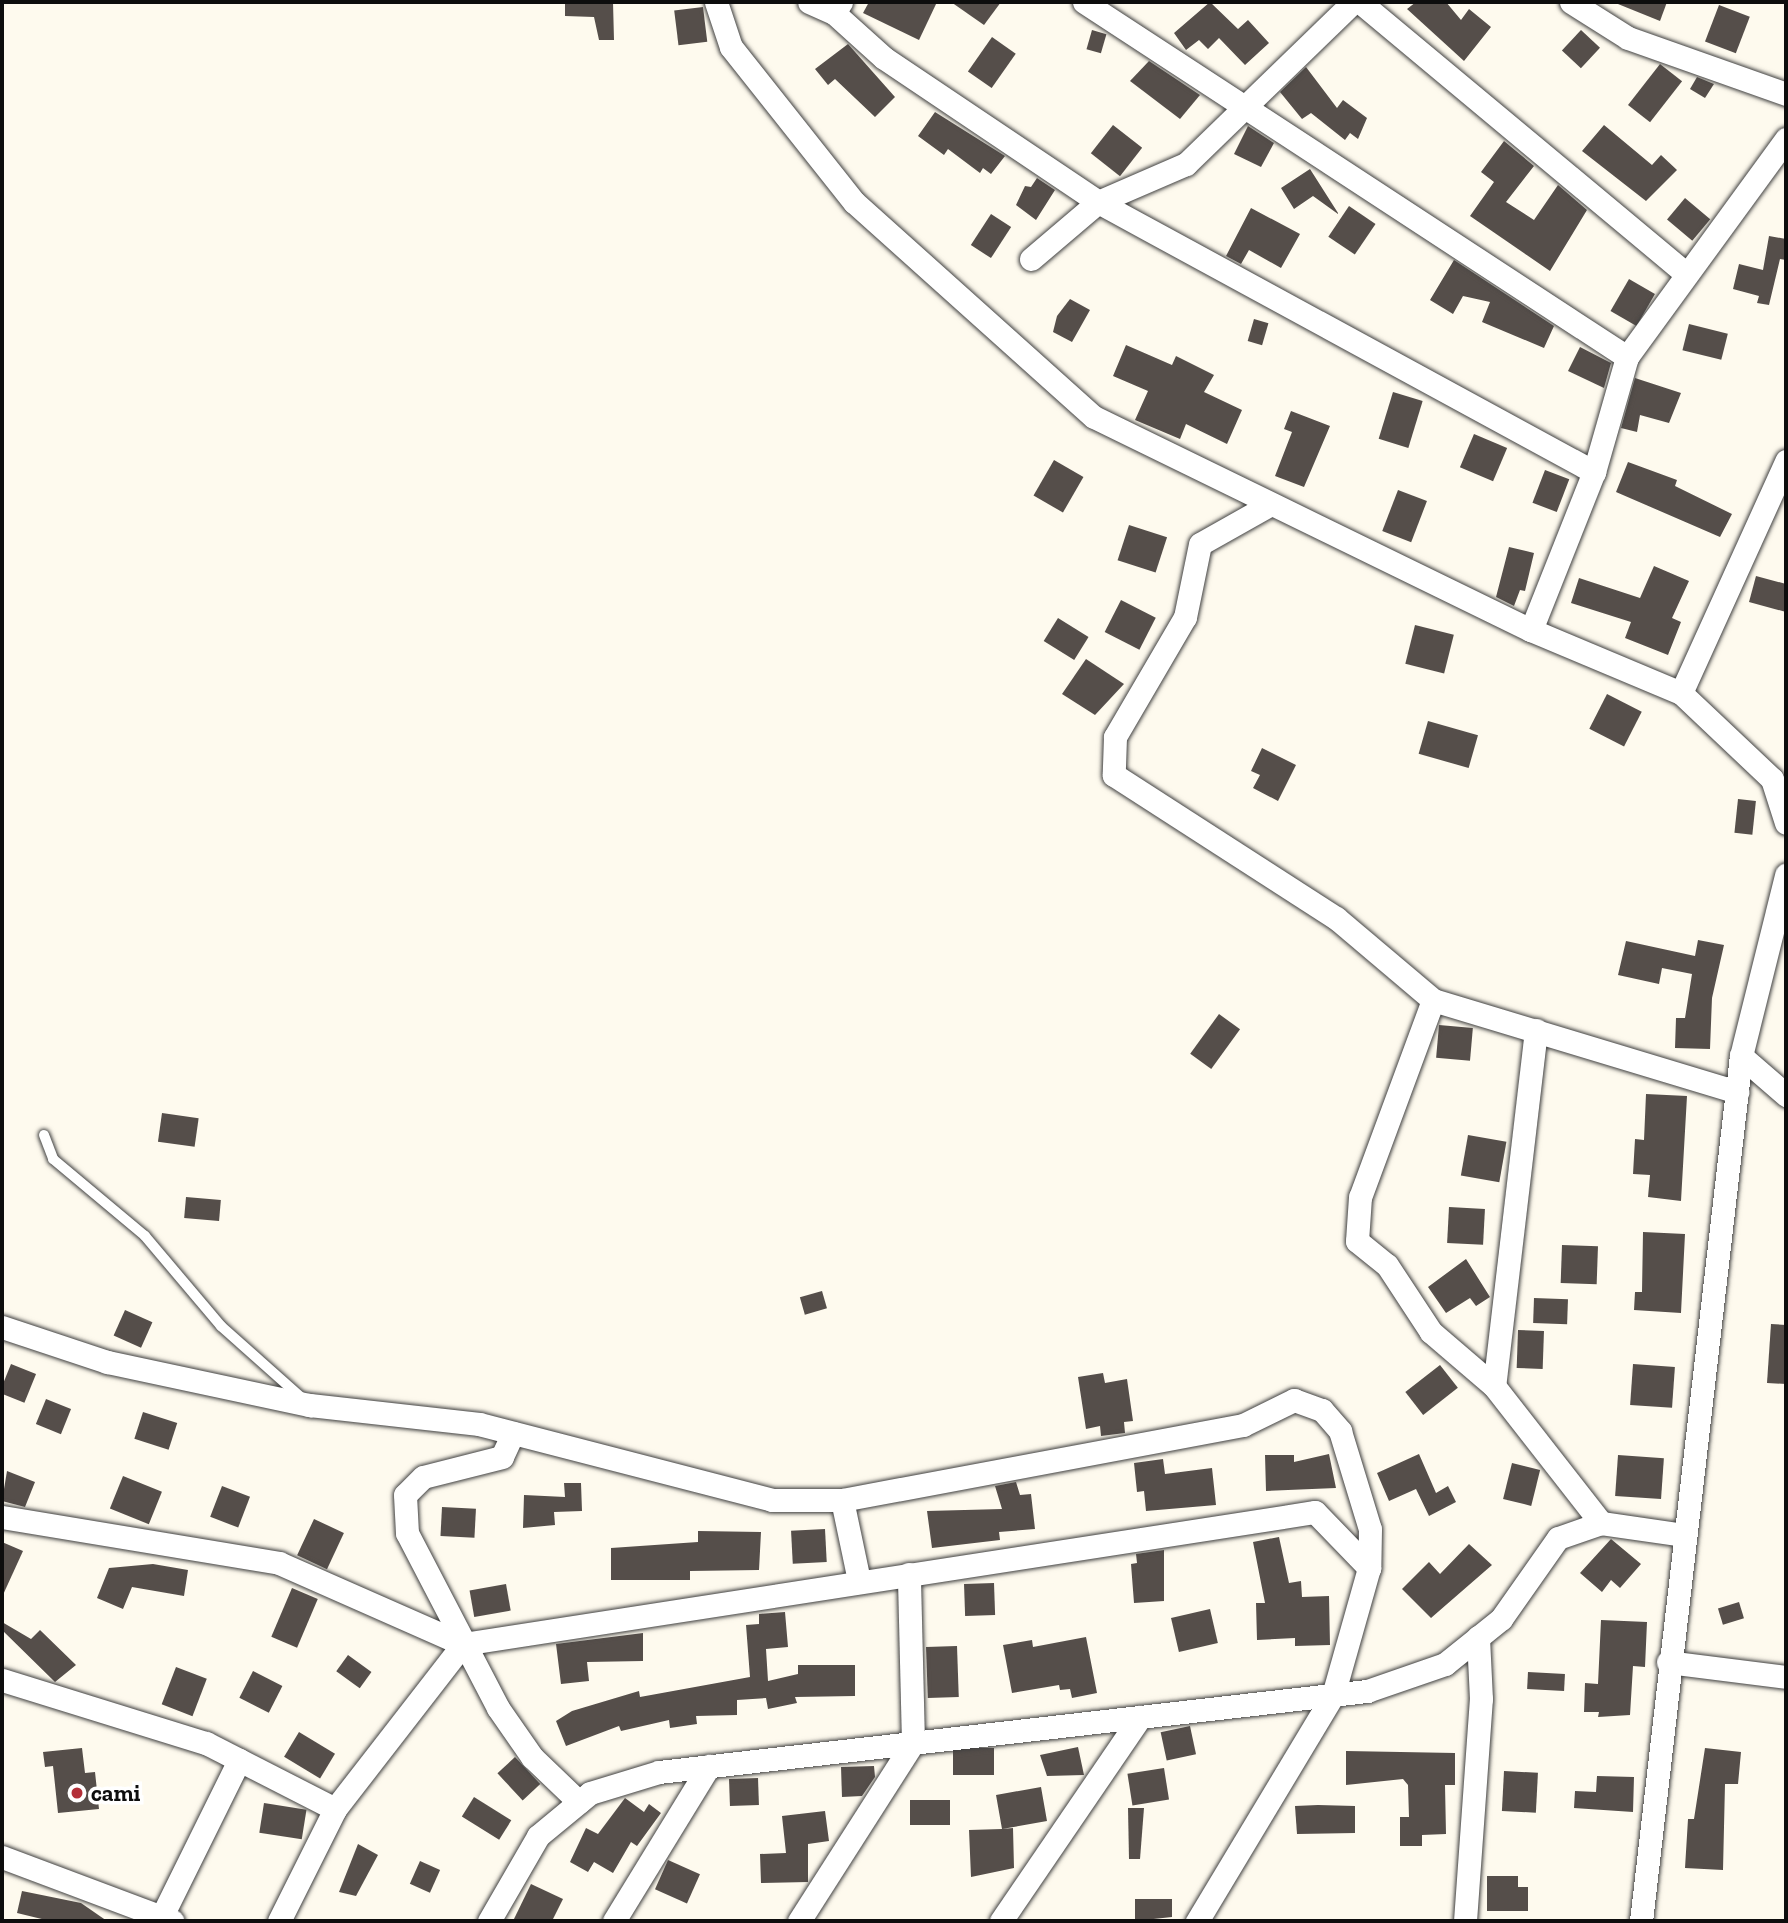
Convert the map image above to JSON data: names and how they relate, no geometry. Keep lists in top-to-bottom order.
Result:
{
  "places": ["cami"]
}
